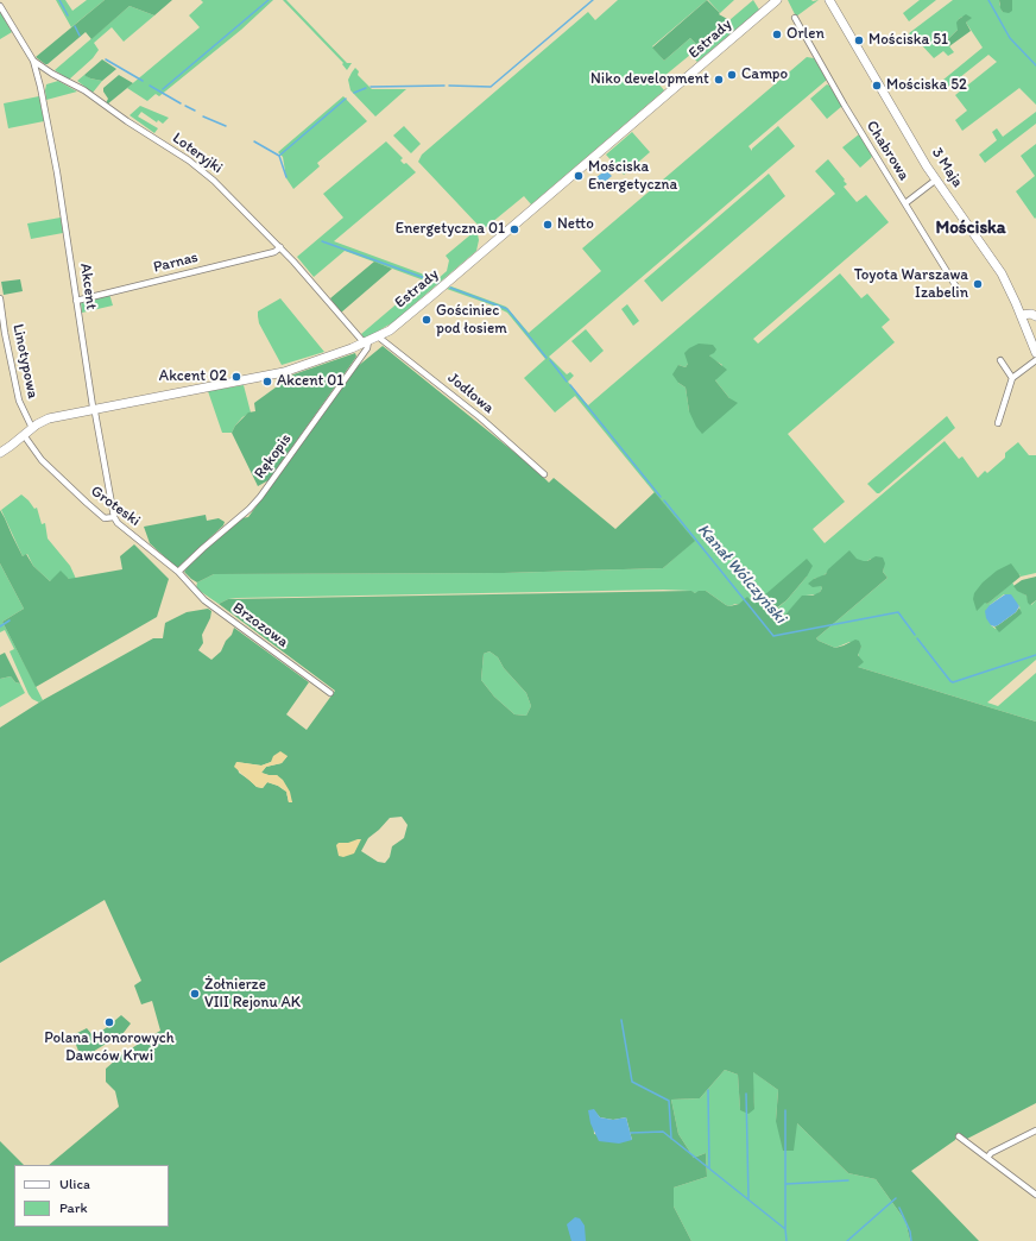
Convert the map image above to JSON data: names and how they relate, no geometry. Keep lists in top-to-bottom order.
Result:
{
  "streets": {
    "main road": ["Estrady", "3 Maja"],
    "street": [
      "Chabrowa",
      "Loteryjki",
      "Parnas",
      "Akcent",
      "Linotypowa",
      "Jodłowa",
      "Rękopis",
      "Groteski",
      "Brzozowa"
    ]
  },
  "crossings": [
    ["Estrady", "Loteryjki"],
    ["Estrady", "Akcent"],
    ["Estrady", "Linotypowa"],
    ["Estrady", "Jodłowa"],
    ["Estrady", "Rękopis"],
    ["Estrady", "Groteski"],
    ["Loteryjki", "Parnas"],
    ["Loteryjki", "Akcent"],
    ["Loteryjki", "Rękopis"],
    ["Parnas", "Akcent"],
    ["Akcent", "Groteski"],
    ["Rękopis", "Groteski"],
    ["Rękopis", "Brzozowa"],
    ["Groteski", "Brzozowa"]
  ],
  "districts": ["Mościska"],
  "water": ["Kanał Wólczyński"],
  "places": [
    "Orlen",
    "Mościska 51",
    "Campo",
    "Niko development",
    "Mościska 52",
    "Mościska Energetyczna",
    "Netto",
    "Energetyczna 01",
    "Toyota Warszawa Izabelin",
    "Gościniec pod łosiem",
    "Akcent 02",
    "Akcent 01",
    "Żołnierze VIII Rejonu AK",
    "Polana Honorowych Dawców Krwi"
  ],
  "legend": ["Ulica", "Park"]
}
